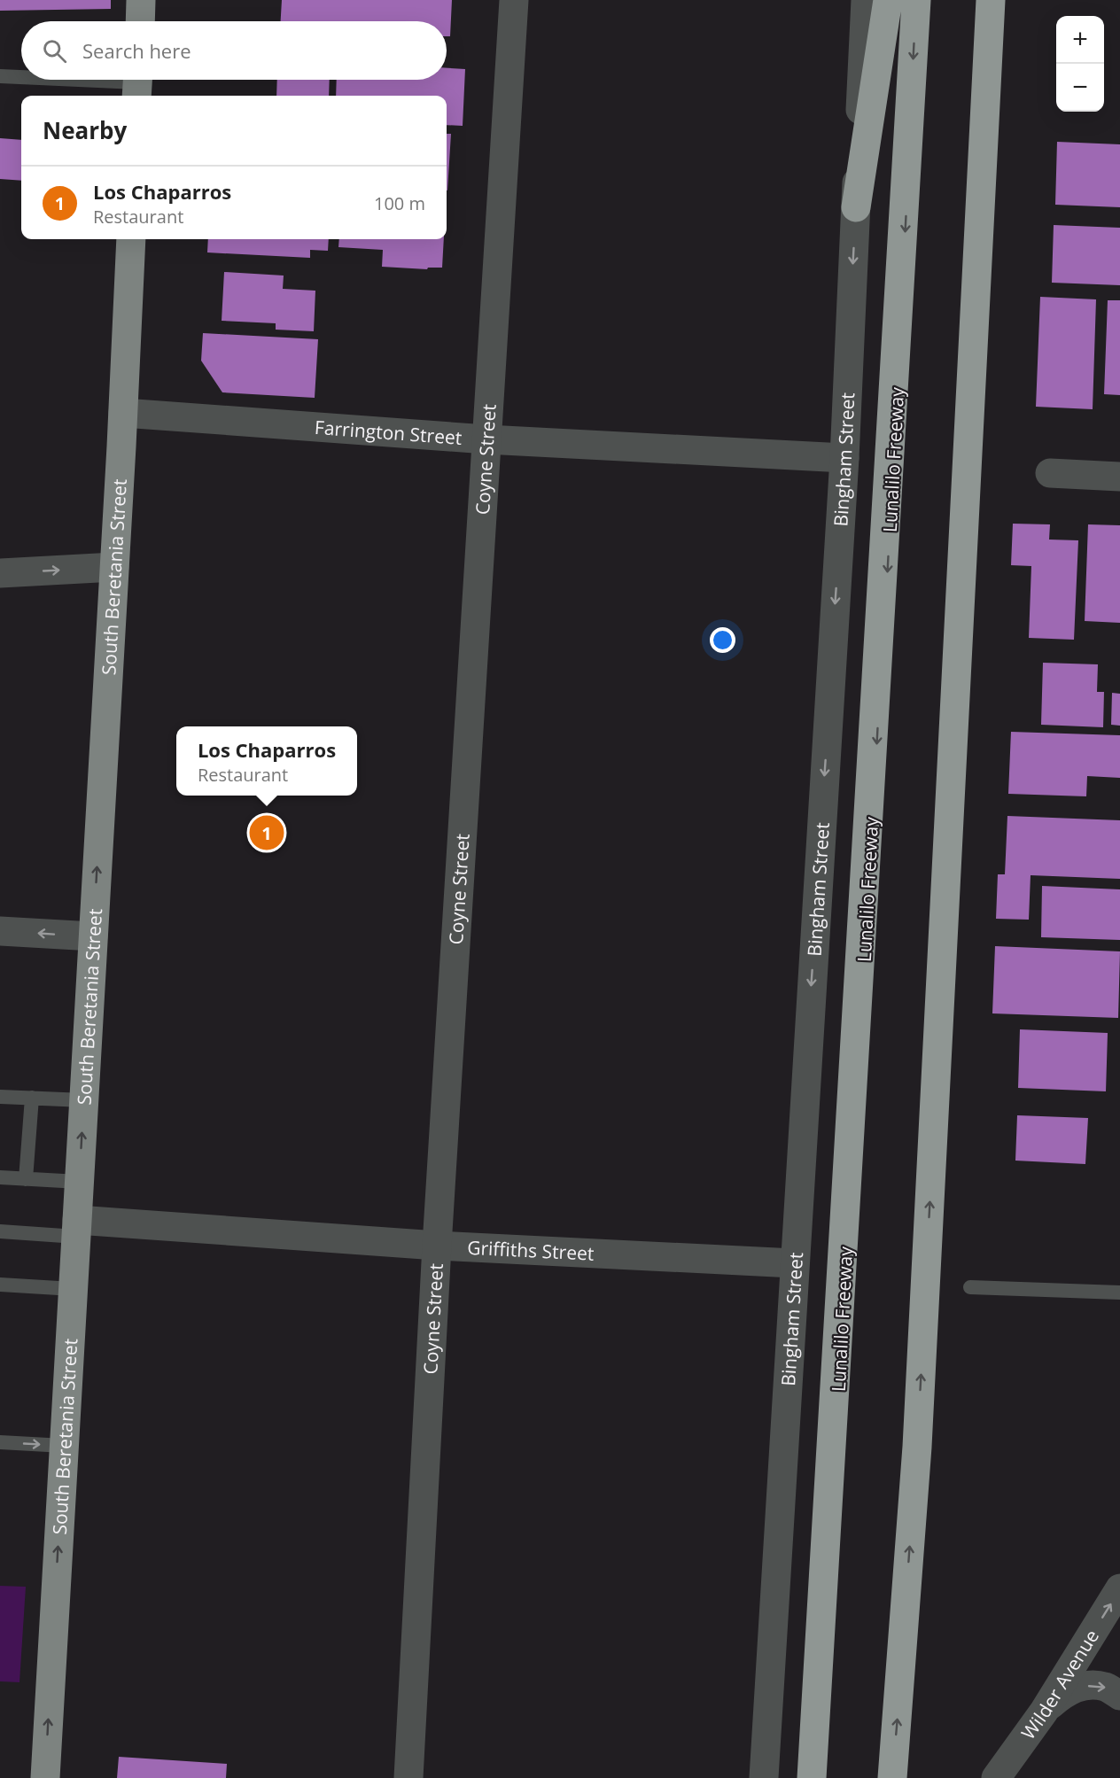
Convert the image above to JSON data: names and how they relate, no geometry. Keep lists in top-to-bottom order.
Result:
{
  "streets": {
    "highway": ["Lunalilo Freeway"],
    "main road": ["South Beretania Street"],
    "street": [
      "Farrington Street",
      "Coyne Street",
      "Bingham Street",
      "Griffiths Street",
      "Wilder Avenue"
    ]
  },
  "crossings": [
    ["Farrington Street", "Coyne Street"],
    ["Farrington Street", "Bingham Street"],
    ["Farrington Street", "South Beretania Street"],
    ["Coyne Street", "Griffiths Street"],
    ["Bingham Street", "Griffiths Street"],
    ["South Beretania Street", "Griffiths Street"]
  ],
  "one_way": ["Bingham Street", "South Beretania Street", "Wilder Avenue"],
  "page": {
    "map_buttons": ["+", "−"],
    "search": "Search here",
    "heading": "Nearby",
    "list": [
      {
        "mark": "1",
        "name": "Los Chaparros",
        "note": "Restaurant",
        "value": "100 m"
      }
    ],
    "popup": ["Los Chaparros", "Restaurant"],
    "pins": "1"
  }
}
